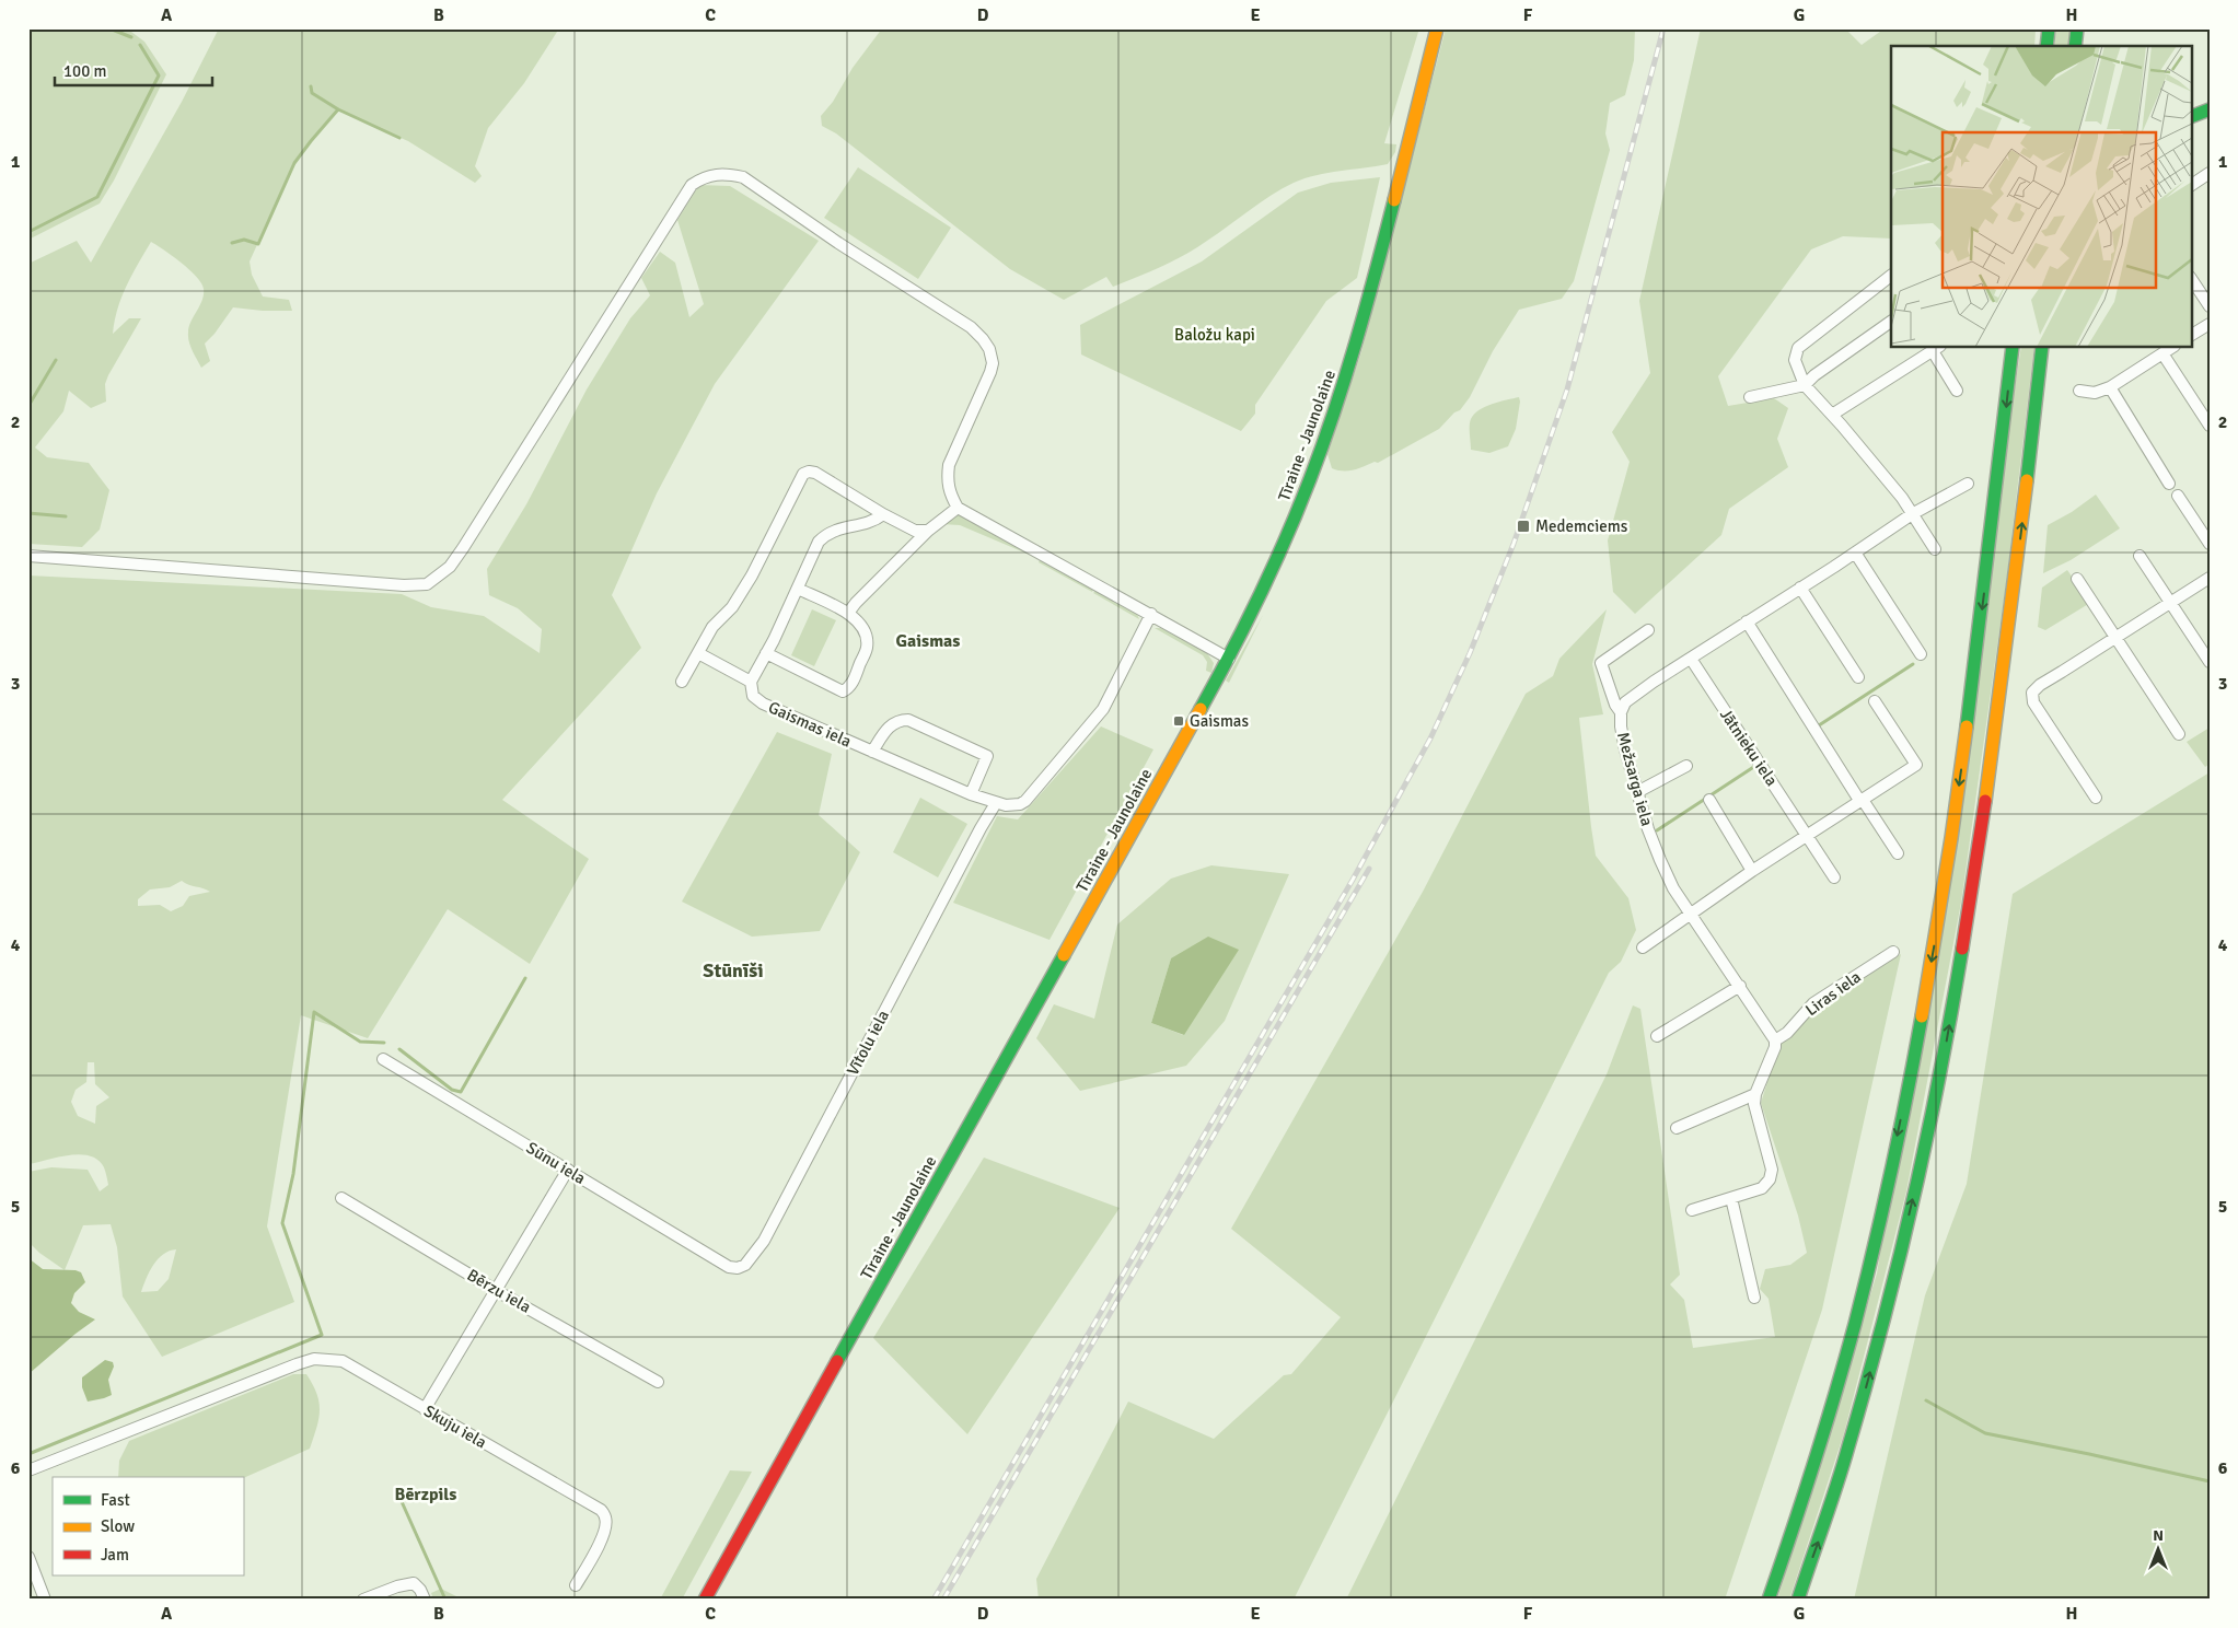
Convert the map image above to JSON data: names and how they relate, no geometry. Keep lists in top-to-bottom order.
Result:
{
  "streets": {
    "main road": ["Tīraine - Jaunolaine"],
    "street": [
      "Gaismas iela",
      "Jātnieku iela",
      "Mežsarga iela",
      "Liras iela",
      "Vītolu iela",
      "Sūnu iela",
      "Bērzu iela",
      "Skuju iela"
    ]
  },
  "crossings": [
    ["Gaismas iela", "Vītolu iela"],
    ["Jātnieku iela", "Mežsarga iela"],
    ["Mežsarga iela", "Liras iela"],
    ["Vītolu iela", "Sūnu iela"]
  ],
  "districts": ["Gaismas", "Stūnīši", "Bērzpils"],
  "parks": ["Baložu kapi"],
  "places": {
    "transit": ["Medemciems", "Gaismas"]
  },
  "legend": ["Fast", "Slow", "Jam"],
  "scale_bar": "100 m",
  "north": "top",
  "grid": {
    "columns": [
      "A",
      "B",
      "C",
      "D",
      "E",
      "F",
      "G",
      "H"
    ],
    "rows": [
      "1",
      "2",
      "3",
      "4",
      "5",
      "6"
    ]
  }
}
